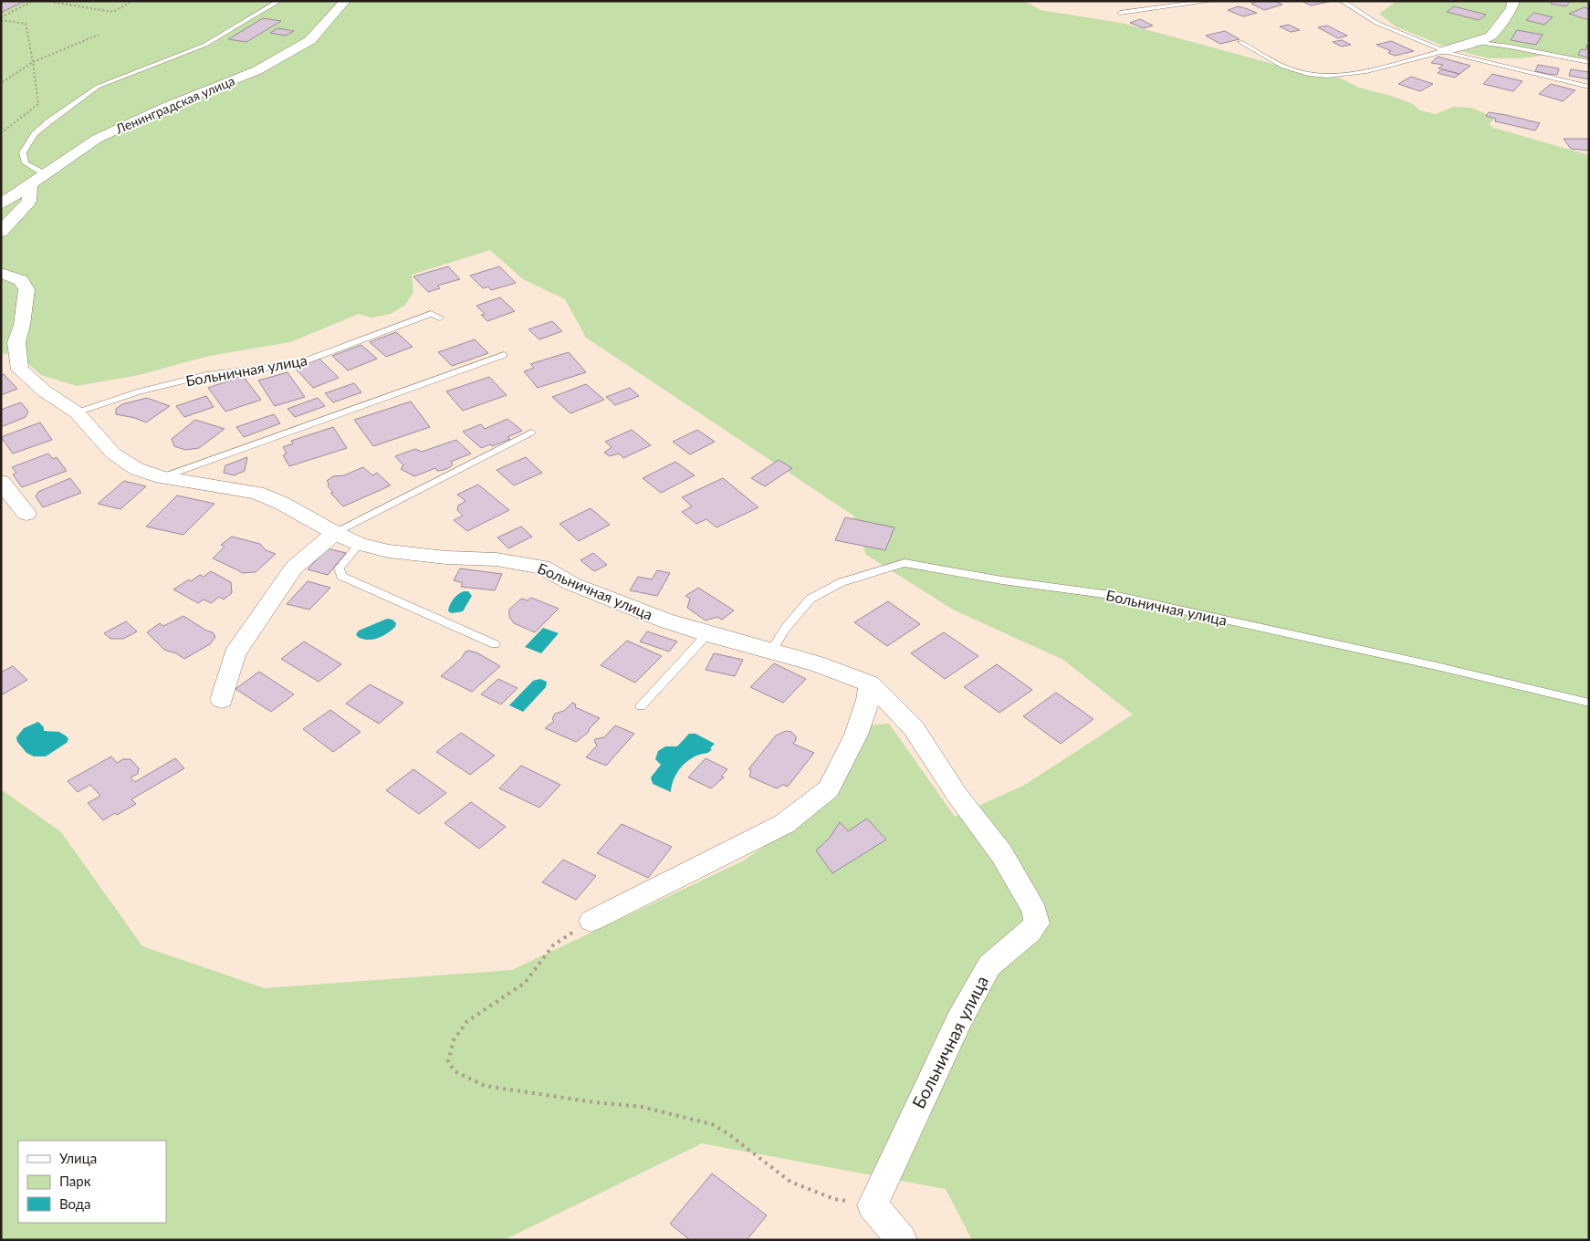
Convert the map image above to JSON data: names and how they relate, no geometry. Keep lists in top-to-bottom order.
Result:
{
  "streets": {
    "street": ["Ленинградская улица", "Больничная улица"]
  },
  "legend": ["Улица", "Парк", "Вода"]
}
